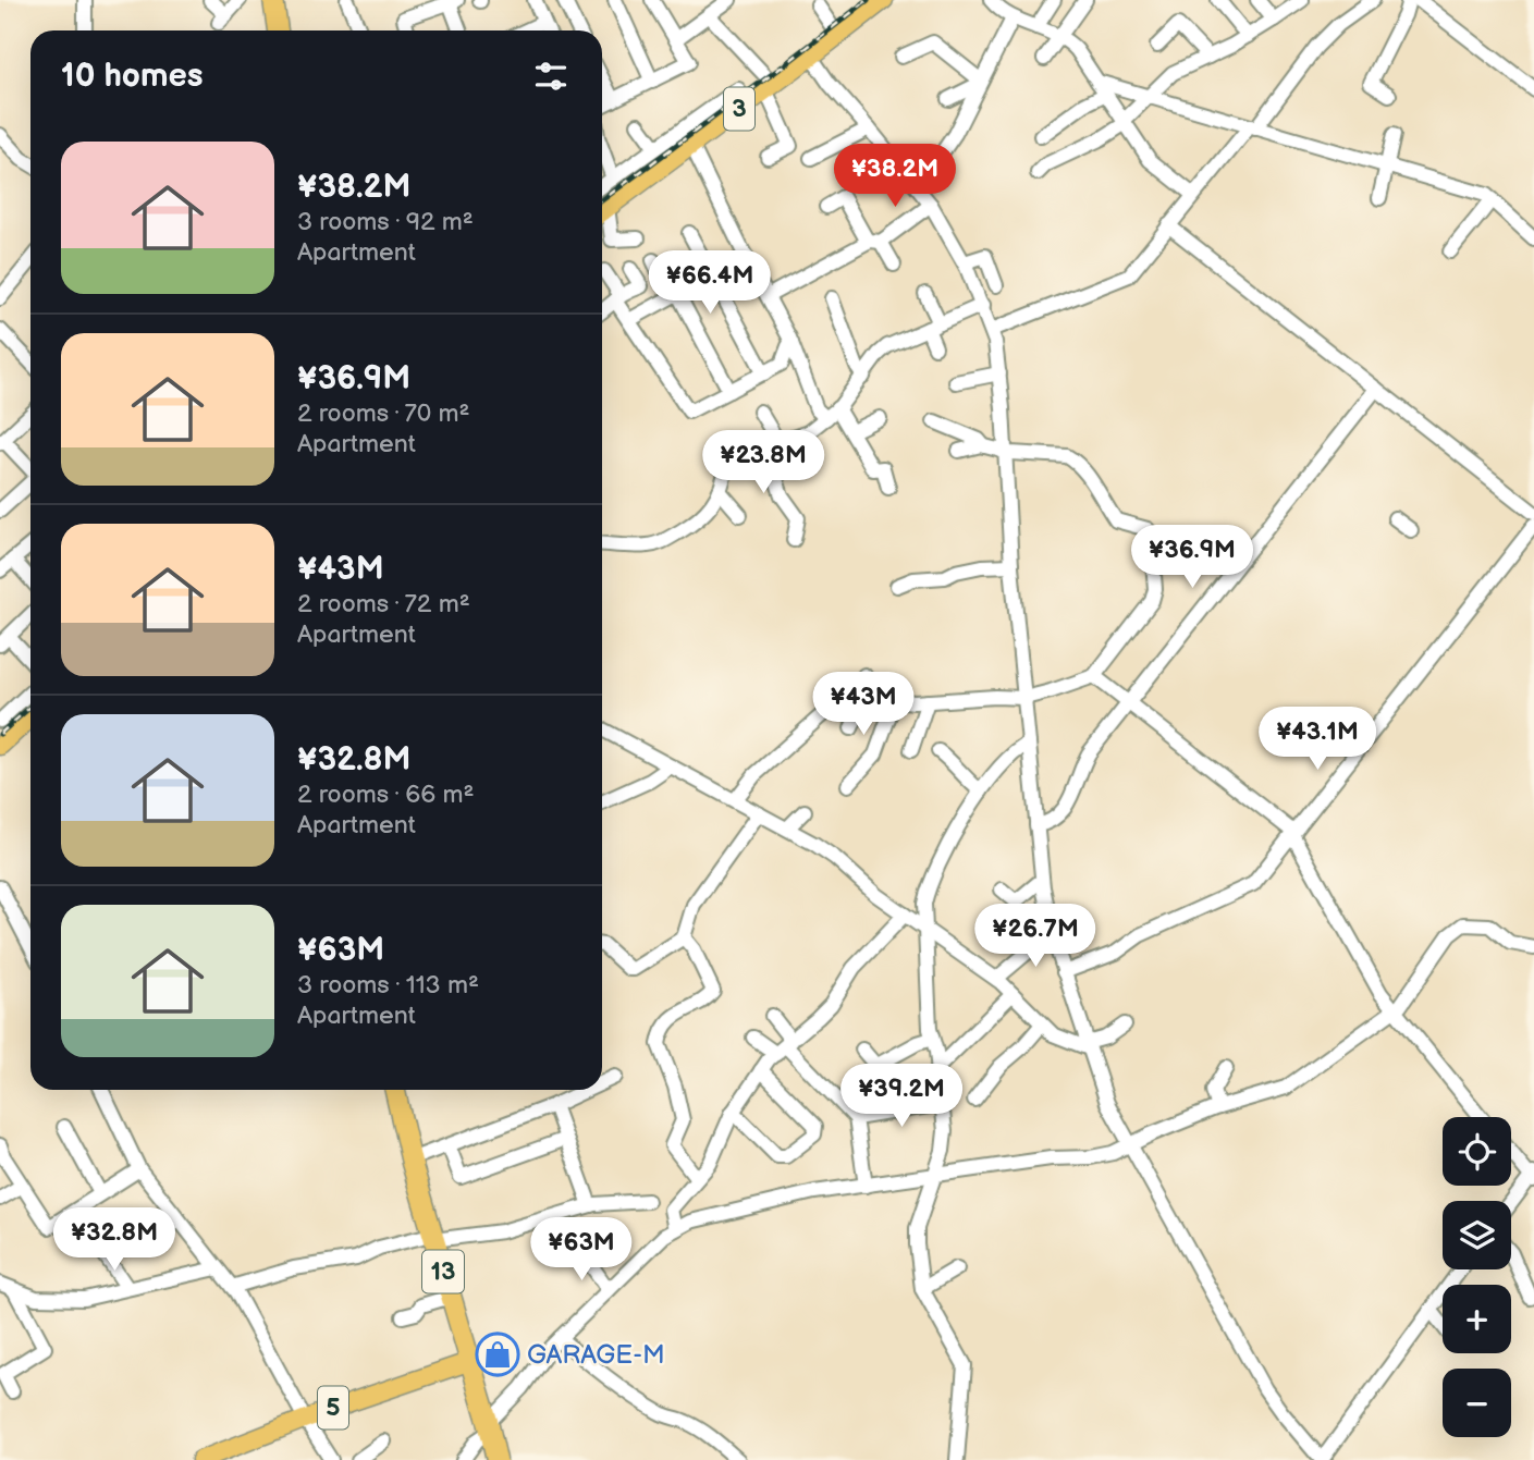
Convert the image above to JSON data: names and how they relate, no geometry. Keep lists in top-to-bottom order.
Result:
{
  "streets": {
    "highway": ["13"],
    "main road": ["3", "5"]
  },
  "crossings": [
    ["13", "5"]
  ],
  "places": {
    "shop": ["GARAGE-M"]
  },
  "page": {
    "heading": "10 homes",
    "list": [
      {
        "name": "¥38.2M",
        "note": "3 rooms · 92 m² · Apartment"
      },
      {
        "name": "¥36.9M",
        "note": "2 rooms · 70 m² · Apartment"
      },
      {
        "name": "¥43M",
        "note": "2 rooms · 72 m² · Apartment"
      },
      {
        "name": "¥32.8M",
        "note": "2 rooms · 66 m² · Apartment"
      },
      {
        "name": "¥63M",
        "note": "3 rooms · 113 m² · Apartment"
      }
    ],
    "price": [
      "¥38.2M",
      "¥66.4M",
      "¥23.8M",
      "¥36.9M",
      "¥43M",
      "¥43.1M",
      "¥26.7M",
      "¥39.2M",
      "¥32.8M",
      "¥63M"
    ],
    "map_buttons": ["+", "−"]
  }
}
